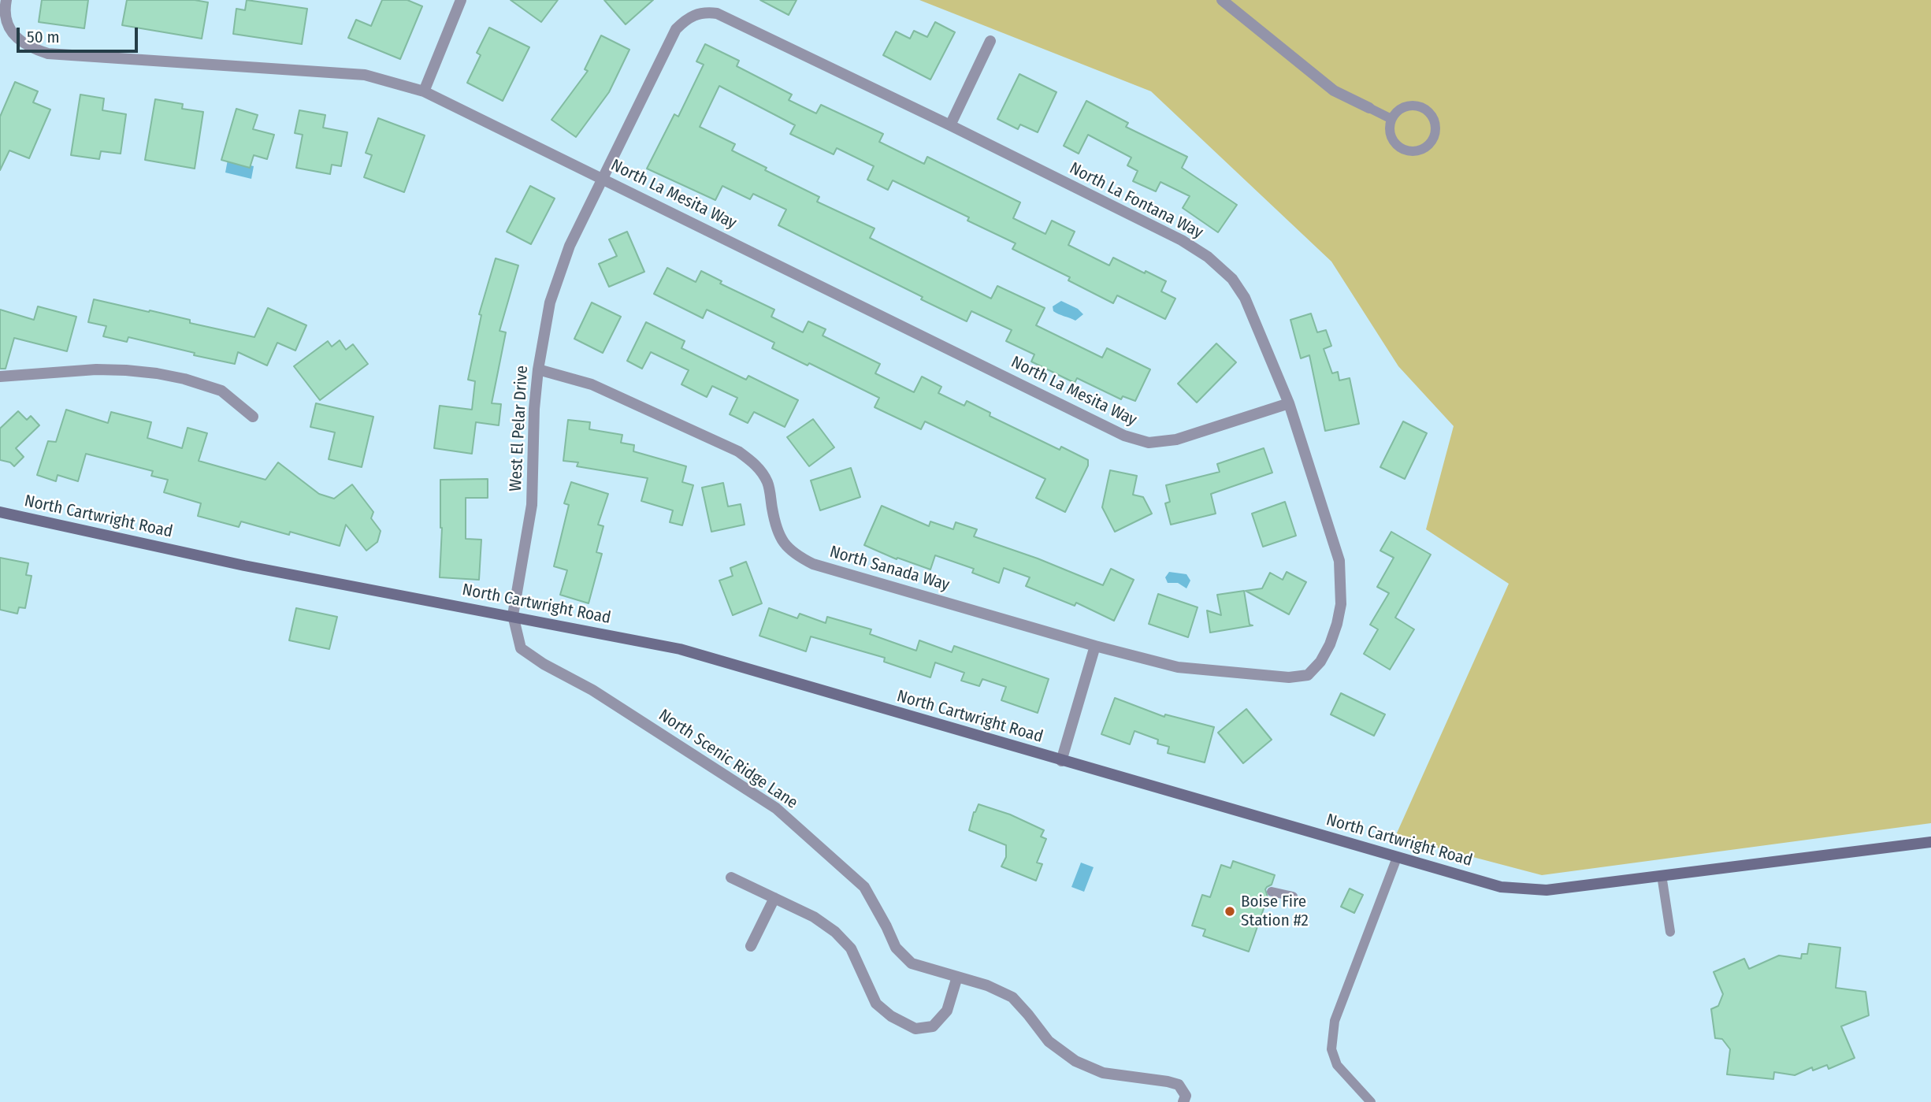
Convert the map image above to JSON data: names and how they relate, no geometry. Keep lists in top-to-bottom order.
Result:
{
  "streets": {
    "street": [
      "North La Mesita Way",
      "North La Fontana Way",
      "West El Pelar Drive",
      "North Cartwright Road",
      "North Sanada Way",
      "North Scenic Ridge Lane"
    ]
  },
  "crossings": [
    ["North La Mesita Way", "North La Fontana Way"],
    ["North La Mesita Way", "West El Pelar Drive"],
    ["North La Fontana Way", "West El Pelar Drive"],
    ["North La Fontana Way", "North Sanada Way"],
    ["West El Pelar Drive", "North Cartwright Road"],
    ["West El Pelar Drive", "North Sanada Way"],
    ["West El Pelar Drive", "North Scenic Ridge Lane"],
    ["North Cartwright Road", "North Scenic Ridge Lane"]
  ],
  "places": ["Boise Fire Station #2"],
  "scale_bar": "50 m"
}
